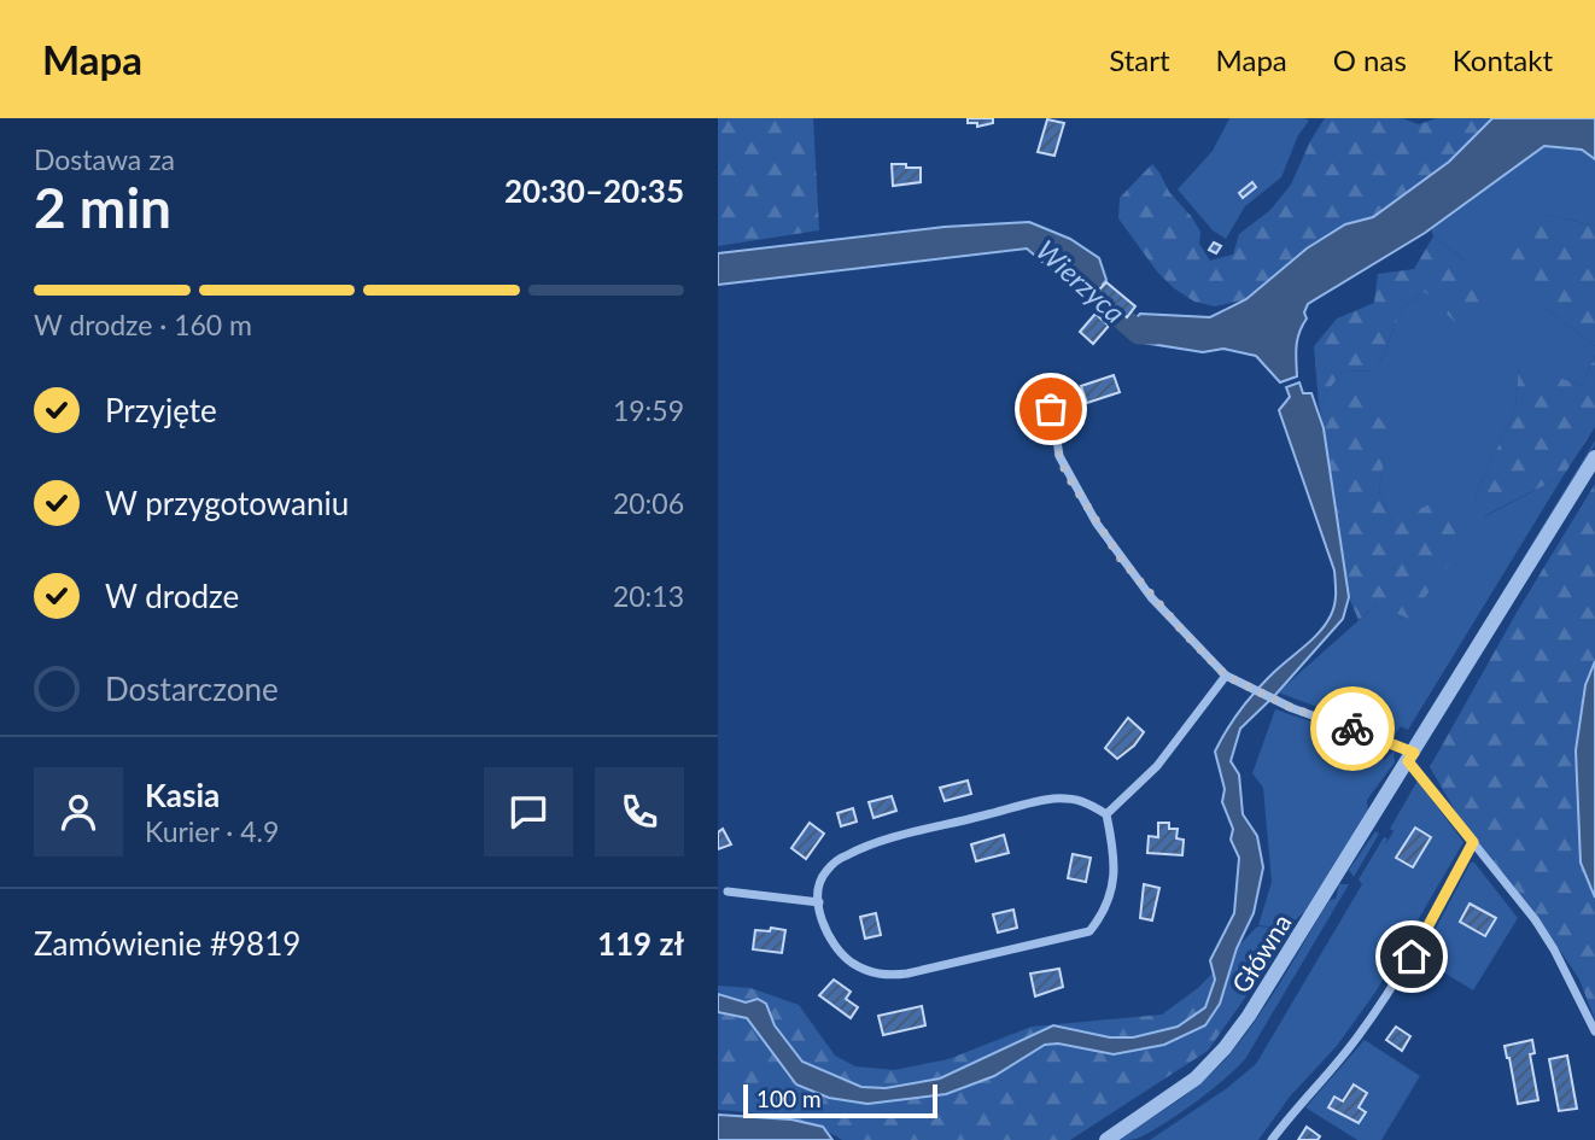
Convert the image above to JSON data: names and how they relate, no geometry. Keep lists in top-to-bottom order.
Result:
{
  "streets": {
    "street": ["Główna"]
  },
  "water": ["Wierzyca"],
  "scale_bar": "100 m",
  "page": {
    "header": "Mapa",
    "nav": [
      "Start",
      "Mapa",
      "O nas",
      "Kontakt"
    ],
    "heading": ["2 min", "Dostawa za", "20:30–20:35"],
    "panel": [
      "Kasia",
      "Kurier · 4.9",
      "Zamówienie #9819",
      "119 zł"
    ],
    "bar": "W drodze · 160 m",
    "list": [
      ["Przyjęte", "19:59"],
      ["W przygotowaniu", "20:06"],
      ["W drodze", "20:13"],
      "Dostarczone"
    ],
    "scale": "100 m"
  }
}
